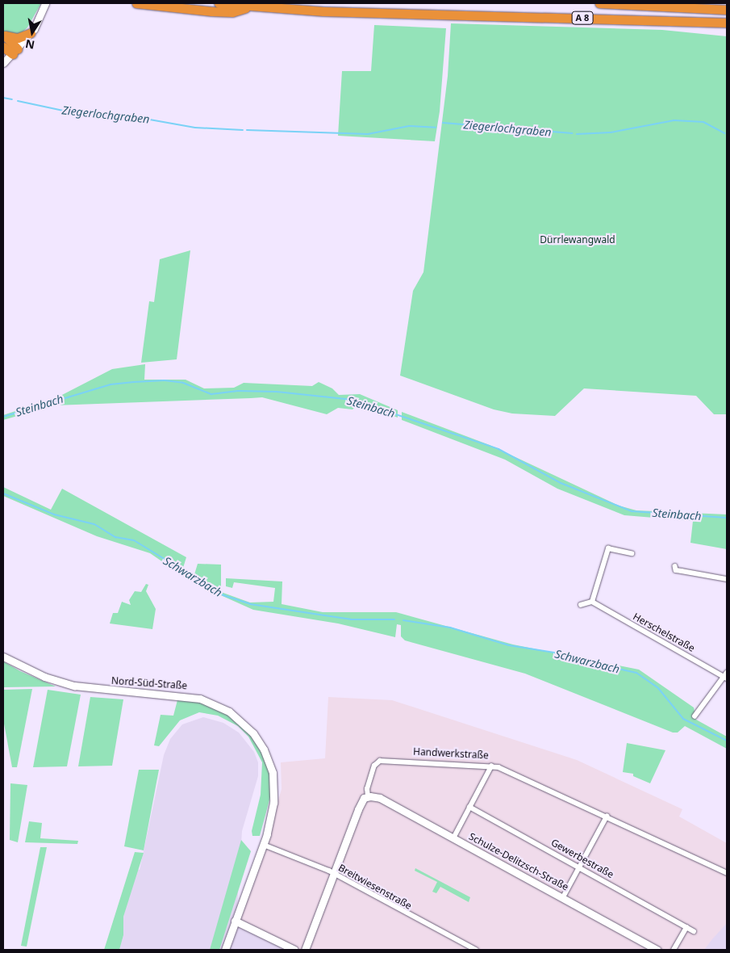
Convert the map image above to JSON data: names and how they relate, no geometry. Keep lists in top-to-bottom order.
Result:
{
  "streets": {
    "highway": ["A 8"],
    "street": [
      "Herschelstraße",
      "Nord-Süd-Straße",
      "Handwerkstraße",
      "Gewerbestraße",
      "Schulze-Delitzsch-Straße",
      "Breitwiesenstraße"
    ]
  },
  "crossings": [
    ["Nord-Süd-Straße", "Breitwiesenstraße"],
    ["Handwerkstraße", "Schulze-Delitzsch-Straße"],
    ["Handwerkstraße", "Breitwiesenstraße"]
  ],
  "water": ["Ziegerlochgraben", "Steinbach", "Schwarzbach"],
  "parks": ["Dürrlewangwald"],
  "north": "bottom"
}
